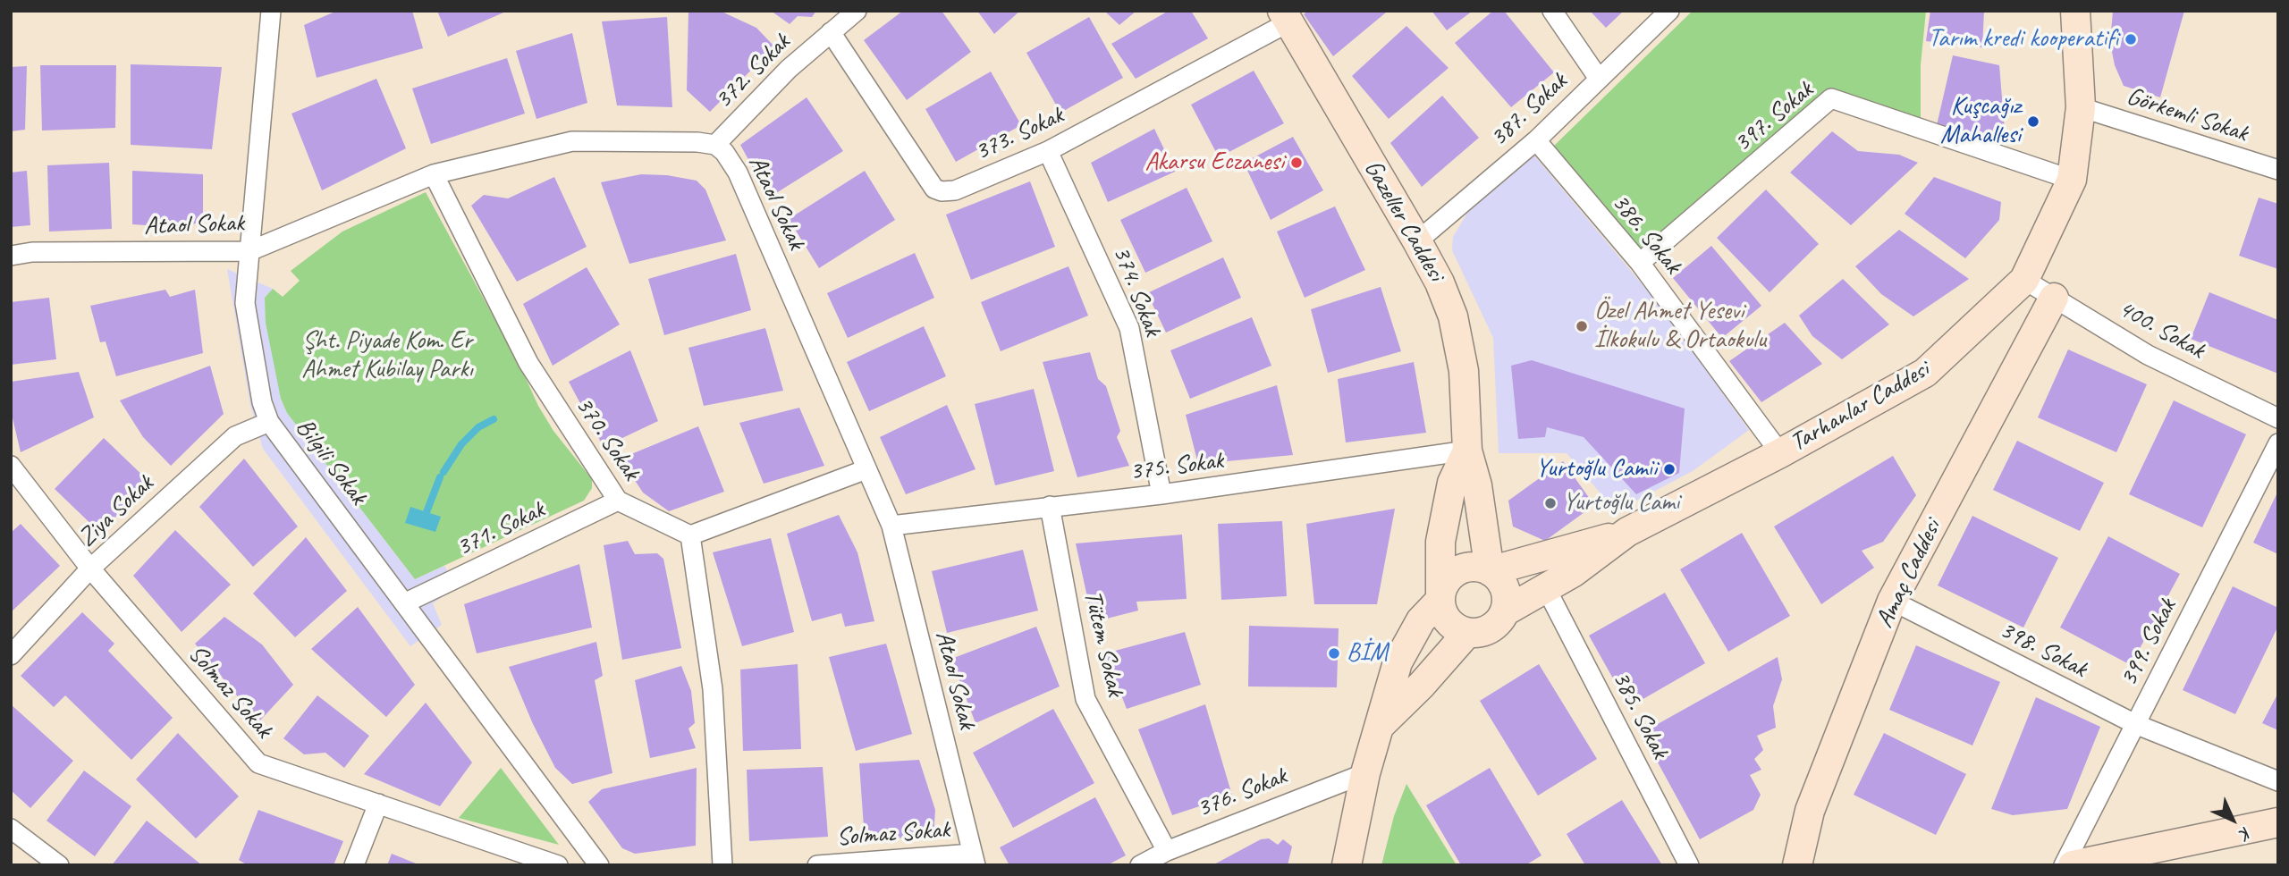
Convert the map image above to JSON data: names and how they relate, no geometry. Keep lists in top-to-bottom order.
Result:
{
  "streets": {
    "main road": ["Gazeller Caddesi", "Tarhanlar Caddesi", "Amaç Caddesi"],
    "street": [
      "372. Sokak",
      "387. Sokak",
      "Görkemli Sokak",
      "397. Sokak",
      "373. Sokak",
      "Ataol Sokak",
      "386. Sokak",
      "374. Sokak",
      "400. Sokak",
      "370. Sokak",
      "Bilgili Sokak",
      "375. Sokak",
      "Ziya Sokak",
      "371. Sokak",
      "399. Sokak",
      "Tütem Sokak",
      "398. Sokak",
      "Solmaz Sokak",
      "385. Sokak",
      "376. Sokak"
    ]
  },
  "crossings": [
    ["372. Sokak", "373. Sokak"],
    ["372. Sokak", "Ataol Sokak"],
    ["387. Sokak", "Gazeller Caddesi"],
    ["387. Sokak", "386. Sokak"],
    ["Görkemli Sokak", "Tarhanlar Caddesi"],
    ["397. Sokak", "386. Sokak"],
    ["397. Sokak", "Tarhanlar Caddesi"],
    ["373. Sokak", "Gazeller Caddesi"],
    ["373. Sokak", "374. Sokak"],
    ["Ataol Sokak", "370. Sokak"],
    ["Ataol Sokak", "Bilgili Sokak"],
    ["Ataol Sokak", "375. Sokak"],
    ["Ataol Sokak", "Solmaz Sokak"],
    ["Gazeller Caddesi", "Tarhanlar Caddesi"],
    ["Gazeller Caddesi", "375. Sokak"],
    ["386. Sokak", "Tarhanlar Caddesi"],
    ["374. Sokak", "375. Sokak"],
    ["400. Sokak", "Tarhanlar Caddesi"],
    ["400. Sokak", "Amaç Caddesi"],
    ["Tarhanlar Caddesi", "385. Sokak"],
    ["370. Sokak", "371. Sokak"],
    ["Bilgili Sokak", "Ziya Sokak"],
    ["Bilgili Sokak", "371. Sokak"],
    ["375. Sokak", "Tütem Sokak"],
    ["Ziya Sokak", "Solmaz Sokak"],
    ["Amaç Caddesi", "398. Sokak"],
    ["399. Sokak", "398. Sokak"],
    ["Tütem Sokak", "376. Sokak"]
  ],
  "parks": ["Şht. Piyade Kom. Er Ahmet Kubilay Parkı"],
  "places": [
    "Tarım kredi kooperatifi",
    "Kuşcağız Mahallesi",
    "Akarsu Eczanesi",
    "Özel Ahmet Yesevi İlkokulu & Ortaokulu",
    "Yurtoğlu Camii",
    "Yurtoğlu Cami",
    "BİM"
  ],
  "north": "bottom right"
}
